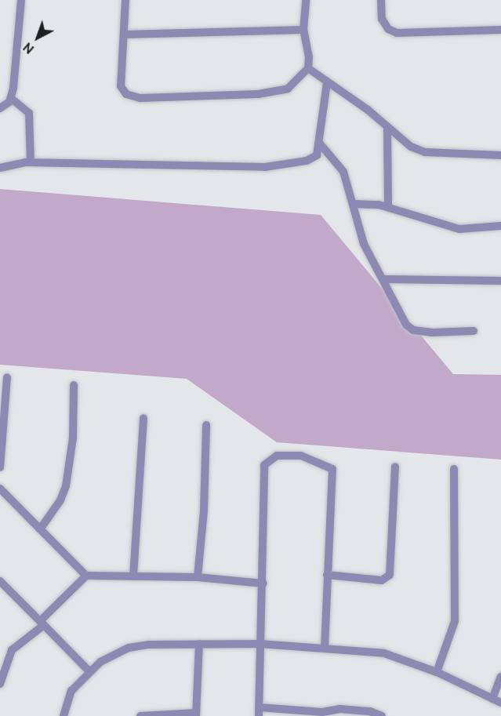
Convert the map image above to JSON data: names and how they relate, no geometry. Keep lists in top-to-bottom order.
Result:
{
  "north": "bottom left"
}
